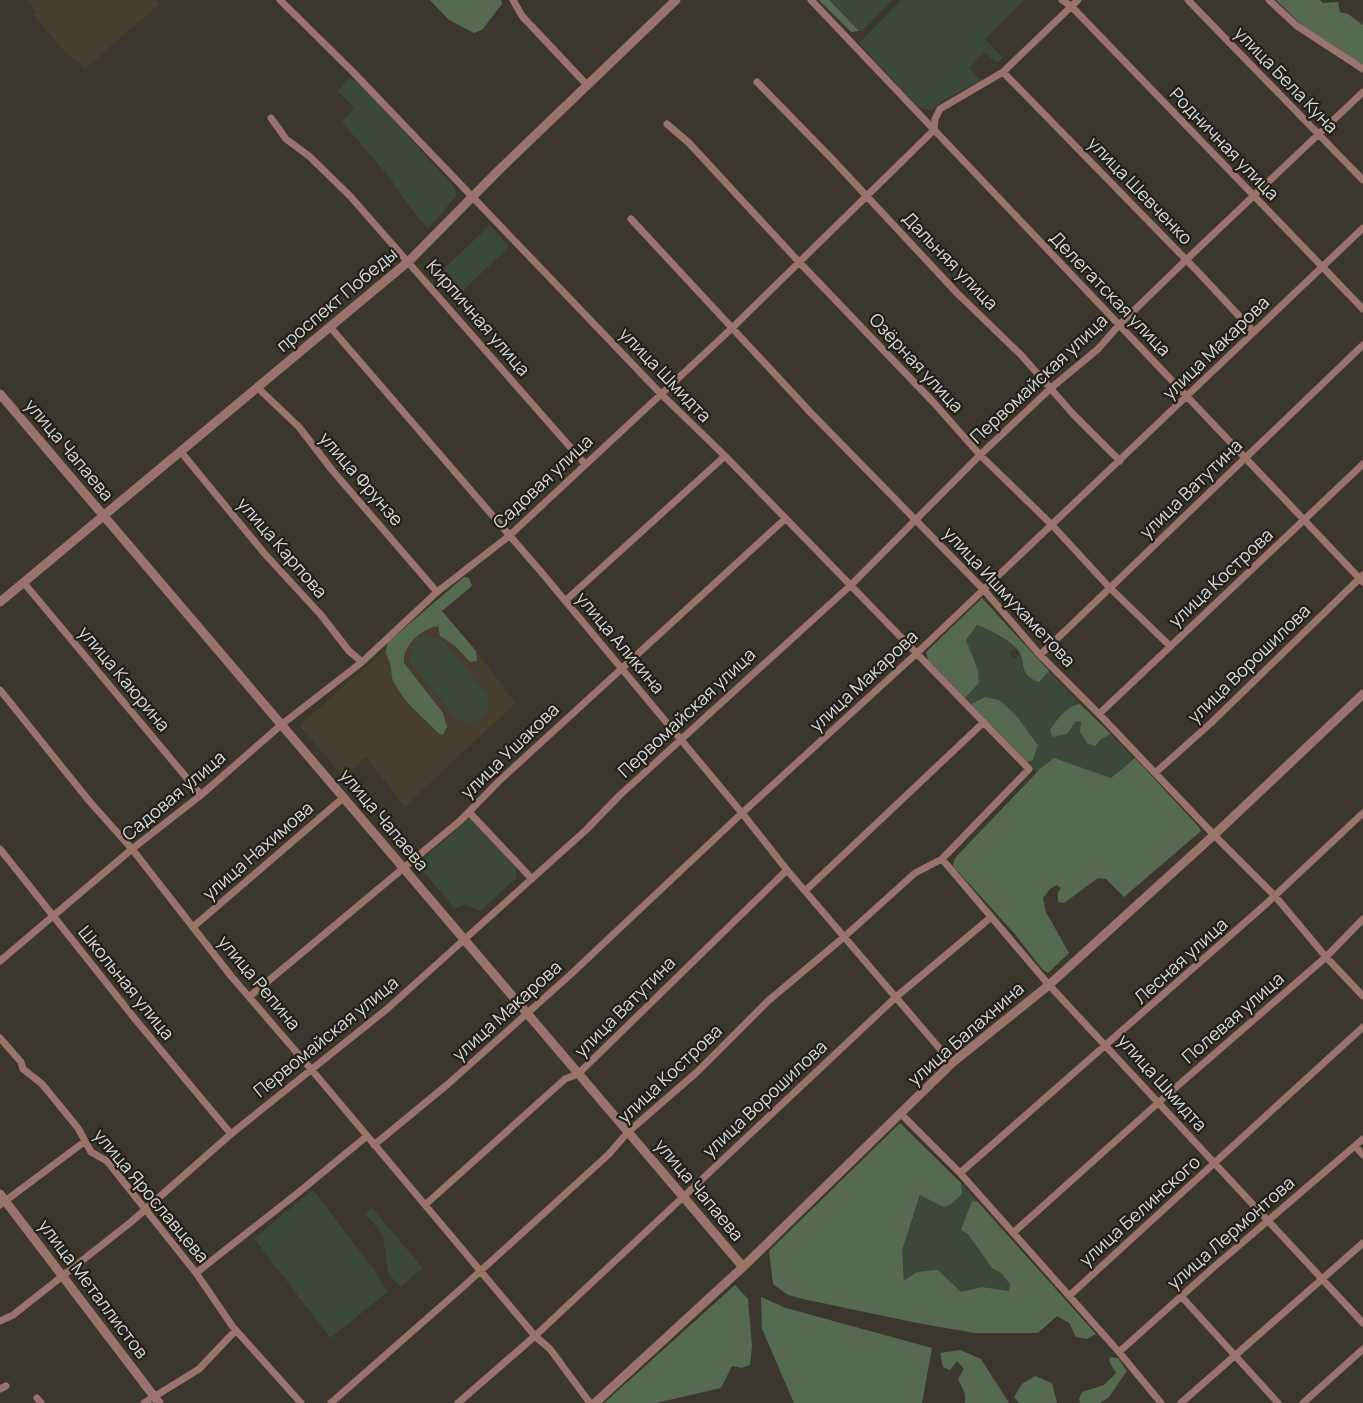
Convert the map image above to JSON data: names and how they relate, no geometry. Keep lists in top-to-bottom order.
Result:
{
  "streets": {
    "street": [
      "улица Бела Куна",
      "Родничная улица",
      "улица Шевченко",
      "Дальняя улица",
      "Делегатская улица",
      "проспект Победы",
      "Кирпичная улица",
      "улица Макарова",
      "Озёрная улица",
      "улица Шмидта",
      "Первомайская улица",
      "улица Чапаева",
      "улица Фрунзе",
      "Садовая улица",
      "улица Ватутина",
      "улица Карпова",
      "улица Кострова",
      "улица Ишмухаметова",
      "улица Аликина",
      "улица Ворошилова",
      "улица Каюрина",
      "улица Ушакова",
      "улица Нахимова",
      "Лесная улица",
      "Школьная улица",
      "улица Репина",
      "Полевая улица",
      "улица Балахнина",
      "улица Ярославцева",
      "улица Белинского",
      "улица Лермонтова",
      "улица Металлистов"
    ]
  },
  "crossings": [
    ["улица Бела Куна", "Первомайская улица"],
    ["Родничная улица", "улица Макарова"],
    ["Родничная улица", "Первомайская улица"],
    ["Родничная улица", "Садовая улица"],
    ["улица Шевченко", "улица Макарова"],
    ["улица Шевченко", "Первомайская улица"],
    ["улица Шевченко", "Садовая улица"],
    ["Дальняя улица", "улица Макарова"],
    ["Дальняя улица", "Первомайская улица"],
    ["Дальняя улица", "Садовая улица"],
    ["Делегатская улица", "улица Макарова"],
    ["Делегатская улица", "Первомайская улица"],
    ["Делегатская улица", "Садовая улица"],
    ["Делегатская улица", "улица Ватутина"],
    ["Делегатская улица", "улица Кострова"],
    ["Делегатская улица", "улица Ворошилова"],
    ["проспект Победы", "Кирпичная улица"],
    ["проспект Победы", "улица Шмидта"],
    ["проспект Победы", "улица Чапаева"],
    ["проспект Победы", "улица Фрунзе"],
    ["проспект Победы", "улица Карпова"],
    ["проспект Победы", "улица Аликина"],
    ["проспект Победы", "улица Каюрина"],
    ["Кирпичная улица", "Садовая улица"],
    ["улица Макарова", "Озёрная улица"],
    ["улица Макарова", "улица Шмидта"],
    ["улица Макарова", "улица Чапаева"],
    ["улица Макарова", "улица Ишмухаметова"],
    ["улица Макарова", "улица Аликина"],
    ["улица Макарова", "улица Репина"],
    ["Озёрная улица", "Первомайская улица"],
    ["Озёрная улица", "Садовая улица"],
    ["Озёрная улица", "улица Ватутина"],
    ["Озёрная улица", "улица Кострова"],
    ["улица Шмидта", "Первомайская улица"],
    ["улица Шмидта", "Садовая улица"],
    ["улица Шмидта", "улица Кострова"],
    ["улица Шмидта", "улица Ворошилова"],
    ["улица Шмидта", "улица Ушакова"],
    ["улица Шмидта", "Лесная улица"],
    ["улица Шмидта", "Полевая улица"],
    ["улица Шмидта", "улица Балахнина"],
    ["улица Шмидта", "улица Белинского"],
    ["улица Шмидта", "улица Лермонтова"],
    ["Первомайская улица", "улица Чапаева"],
    ["Первомайская улица", "улица Ишмухаметова"],
    ["Первомайская улица", "улица Аликина"],
    ["Первомайская улица", "Школьная улица"],
    ["Первомайская улица", "улица Репина"],
    ["Первомайская улица", "улица Ярославцева"],
    ["Первомайская улица", "улица Металлистов"],
    ["улица Чапаева", "Садовая улица"],
    ["улица Чапаева", "улица Ватутина"],
    ["улица Чапаева", "улица Кострова"],
    ["улица Чапаева", "улица Ворошилова"],
    ["улица Чапаева", "улица Ушакова"],
    ["улица Чапаева", "улица Нахимова"],
    ["улица Чапаева", "улица Балахнина"],
    ["улица Фрунзе", "Садовая улица"],
    ["Садовая улица", "улица Карпова"],
    ["Садовая улица", "улица Ишмухаметова"],
    ["Садовая улица", "улица Аликина"],
    ["Садовая улица", "улица Каюрина"],
    ["Садовая улица", "Школьная улица"],
    ["Садовая улица", "улица Репина"],
    ["улица Ватутина", "улица Ишмухаметова"],
    ["улица Ватутина", "улица Аликина"],
    ["улица Ватутина", "улица Репина"],
    ["улица Кострова", "улица Ишмухаметова"],
    ["улица Кострова", "улица Аликина"],
    ["улица Кострова", "улица Репина"],
    ["улица Ишмухаметова", "улица Ворошилова"],
    ["улица Ишмухаметова", "Лесная улица"],
    ["улица Ишмухаметова", "Полевая улица"],
    ["улица Ишмухаметова", "улица Балахнина"],
    ["улица Аликина", "улица Ворошилова"],
    ["улица Аликина", "улица Ушакова"],
    ["улица Аликина", "улица Балахнина"],
    ["улица Ворошилова", "улица Репина"],
    ["улица Ушакова", "улица Репина"],
    ["улица Нахимова", "улица Репина"]
  ]
}
